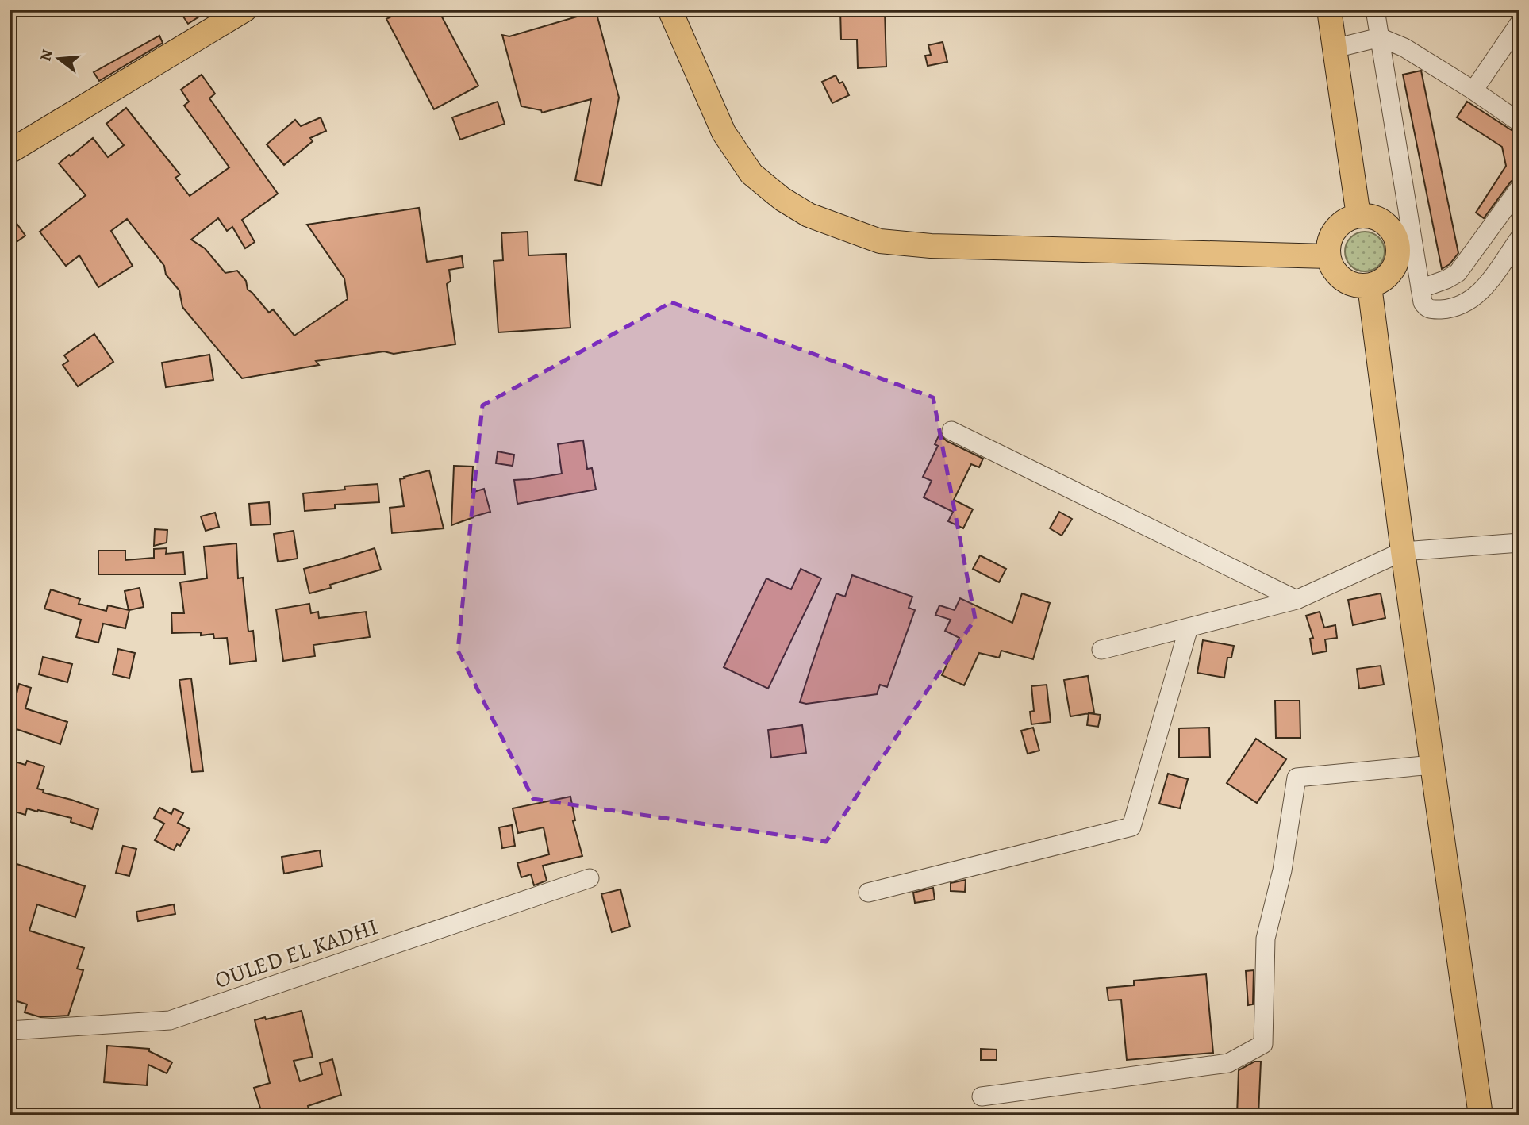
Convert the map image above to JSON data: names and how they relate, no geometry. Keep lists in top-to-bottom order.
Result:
{
  "streets": {
    "street": ["OULED EL KADHI"]
  },
  "north": "left"
}
